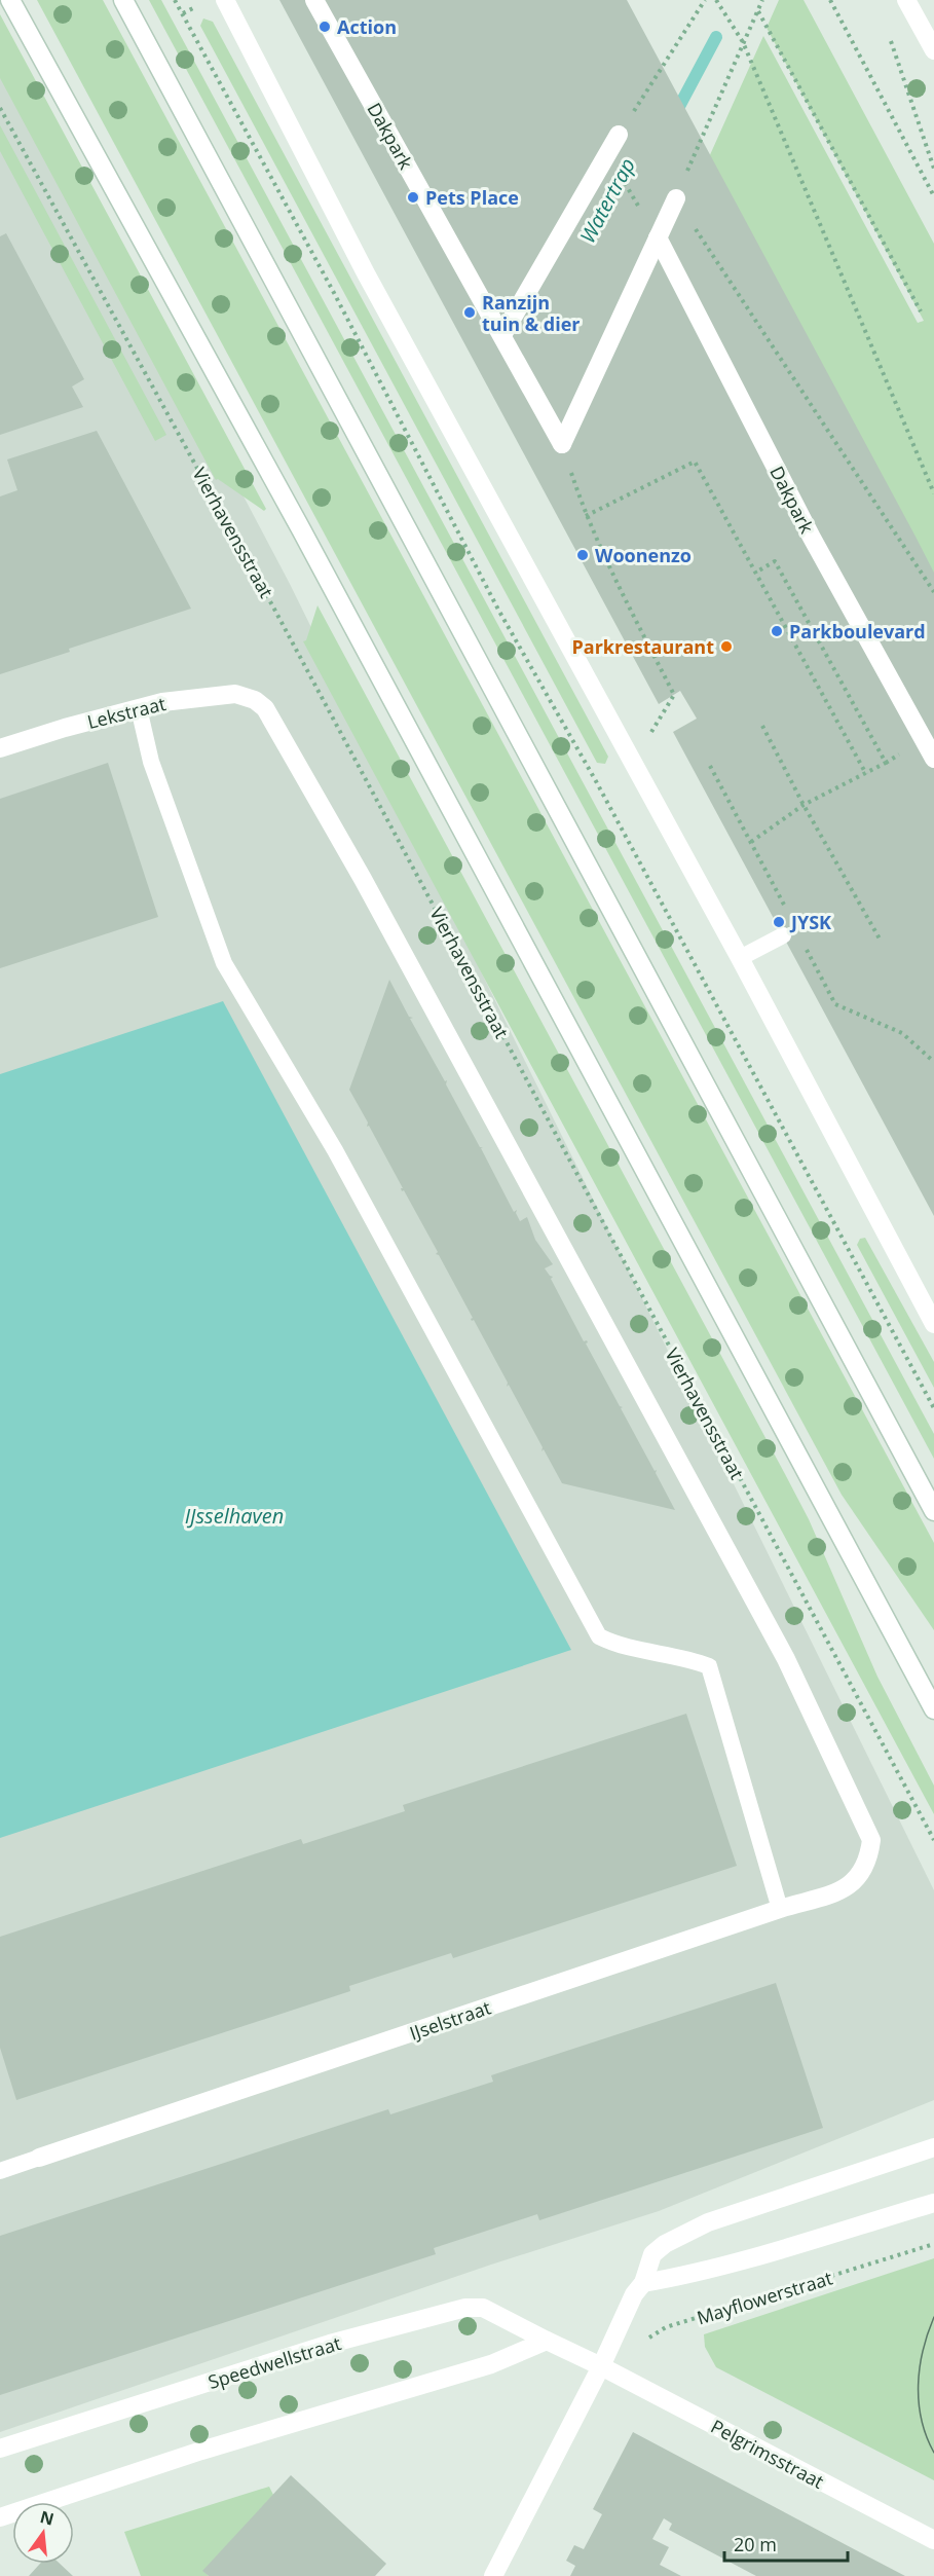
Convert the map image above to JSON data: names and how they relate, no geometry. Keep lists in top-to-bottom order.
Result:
{
  "streets": {
    "street": [
      "Dakpark",
      "Lekstraat",
      "IJselstraat",
      "Speedwellstraat",
      "Pelgrimsstraat"
    ],
    "path": ["Vierhavensstraat", "Mayflowerstraat"]
  },
  "crossings": [
    ["Lekstraat", "IJselstraat"],
    ["Speedwellstraat", "Pelgrimsstraat"]
  ],
  "water": ["Watertrap", "IJsselhaven"],
  "places": [
    "Action",
    "Pets Place",
    "Ranzijn tuin & dier",
    "Woonenzo",
    "Parkboulevard",
    "Parkrestaurant",
    "JYSK"
  ],
  "scale_bar": "20 m",
  "north": "top"
}
